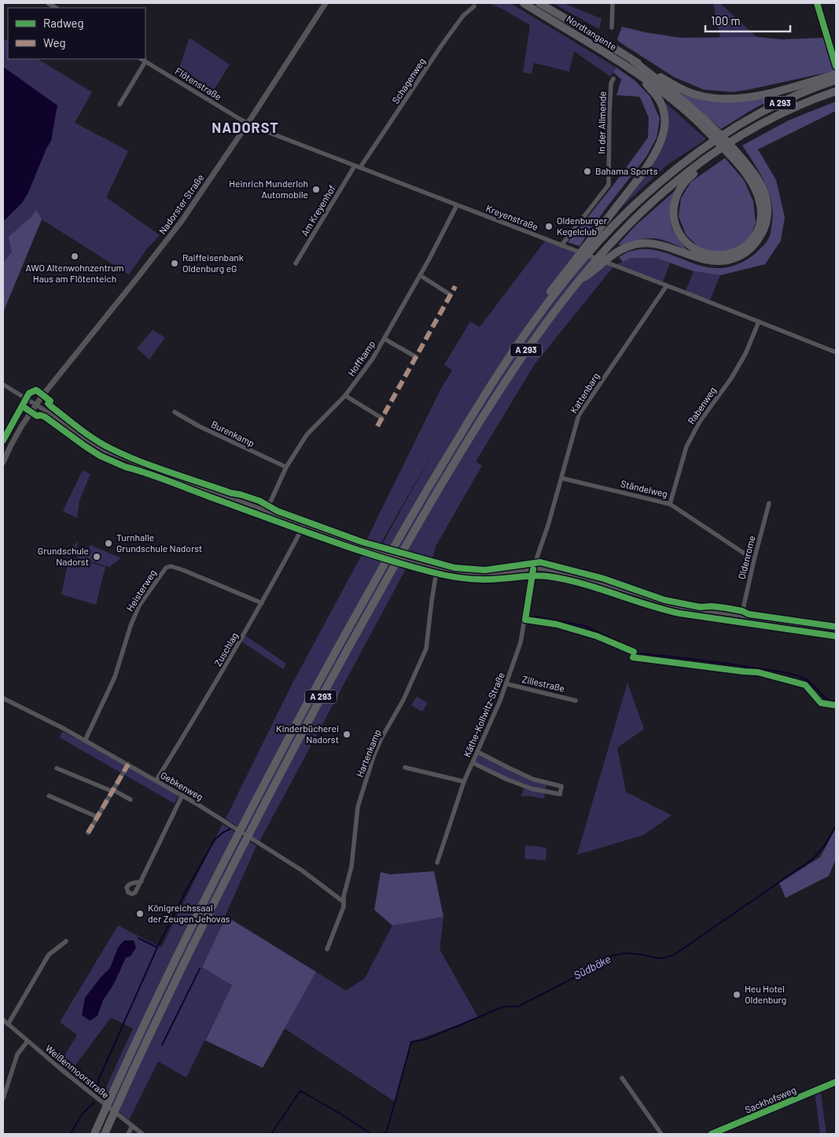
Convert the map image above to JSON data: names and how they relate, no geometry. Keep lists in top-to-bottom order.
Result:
{
  "streets": {
    "highway": ["Nordtangente", "A 293"],
    "street": [
      "Schagenweg",
      "Flötenstraße",
      "In der Allmende",
      "Nadorster Straße",
      "Am Kreyenhof",
      "Kreyenstraße",
      "Hoffkamp",
      "Kattenbarg",
      "Rabenweg",
      "Burenkamp",
      "Ständelweg",
      "Oldenrome",
      "Heisterweg",
      "Zuschlag",
      "Zillestraße",
      "Käthe-Kollwitz-Straße",
      "Hartenkamp",
      "Gebkenweg",
      "Weißenmoorstraße",
      "Sackhofsweg"
    ]
  },
  "crossings": [
    ["Schagenweg", "Kreyenstraße"],
    ["Flötenstraße", "Nadorster Straße"],
    ["Flötenstraße", "Kreyenstraße"],
    ["In der Allmende", "Kreyenstraße"],
    ["Nadorster Straße", "Kreyenstraße"],
    ["Am Kreyenhof", "Kreyenstraße"],
    ["Kreyenstraße", "Hoffkamp"],
    ["Kreyenstraße", "Kattenbarg"],
    ["Kreyenstraße", "Rabenweg"],
    ["Hoffkamp", "Burenkamp"],
    ["Kattenbarg", "Ständelweg"],
    ["Kattenbarg", "Käthe-Kollwitz-Straße"],
    ["Rabenweg", "Ständelweg"],
    ["Ständelweg", "Oldenrome"],
    ["Heisterweg", "Zuschlag"],
    ["Heisterweg", "Gebkenweg"],
    ["Zuschlag", "Gebkenweg"],
    ["Zillestraße", "Käthe-Kollwitz-Straße"],
    ["Hartenkamp", "Gebkenweg"]
  ],
  "districts": ["NADORST"],
  "water": ["Südbäke"],
  "places": [
    "Bahama Sports",
    "Heinrich Munderloh Automobile",
    "Oldenburger Kegelclub",
    "AWO Altenwohnzentrum Haus am Flötenteich",
    "Raiffeisenbank Oldenburg eG",
    "Turnhalle Grundschule Nadorst",
    "Grundschule Nadorst",
    "Kinderbücherei Nadorst",
    "Königreichssaal der Zeugen Jehovas",
    "Heu Hotel Oldenburg"
  ],
  "legend": ["Radweg", "Weg"],
  "scale_bar": "100 m"
}
